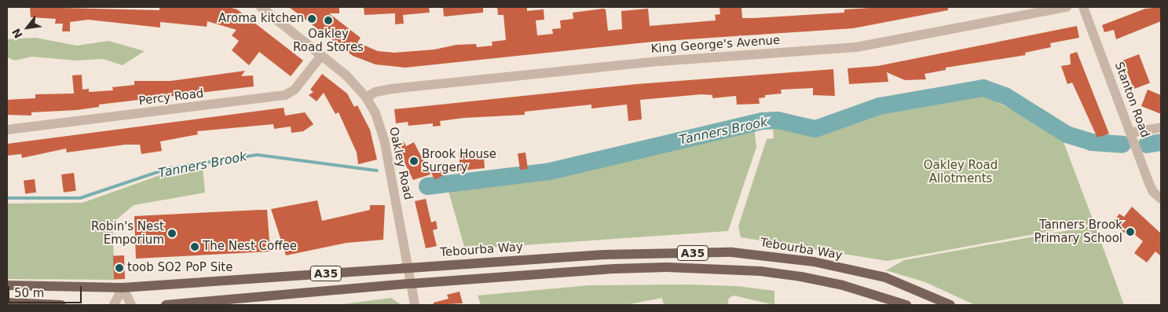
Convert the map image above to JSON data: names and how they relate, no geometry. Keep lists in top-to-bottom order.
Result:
{
  "streets": {
    "main road": ["Tebourba Way", "A35"],
    "street": [
      "King George's Avenue",
      "Percy Road",
      "Stanton Road",
      "Oakley Road"
    ]
  },
  "crossings": [
    ["King George's Avenue", "Oakley Road"],
    ["Percy Road", "Oakley Road"],
    ["Oakley Road", "Tebourba Way"],
    ["Oakley Road", "A35"]
  ],
  "water": ["Tanners Brook"],
  "parks": ["Oakley Road Allotments"],
  "places": [
    "Aroma kitchen",
    "Oakley Road Stores",
    "Brook House Surgery",
    "Tanners Brook Primary School",
    "Robin's Nest Emporium",
    "The Nest Coffee",
    "toob SO2 PoP Site"
  ],
  "scale_bar": "50 m",
  "north": "bottom left"
}
